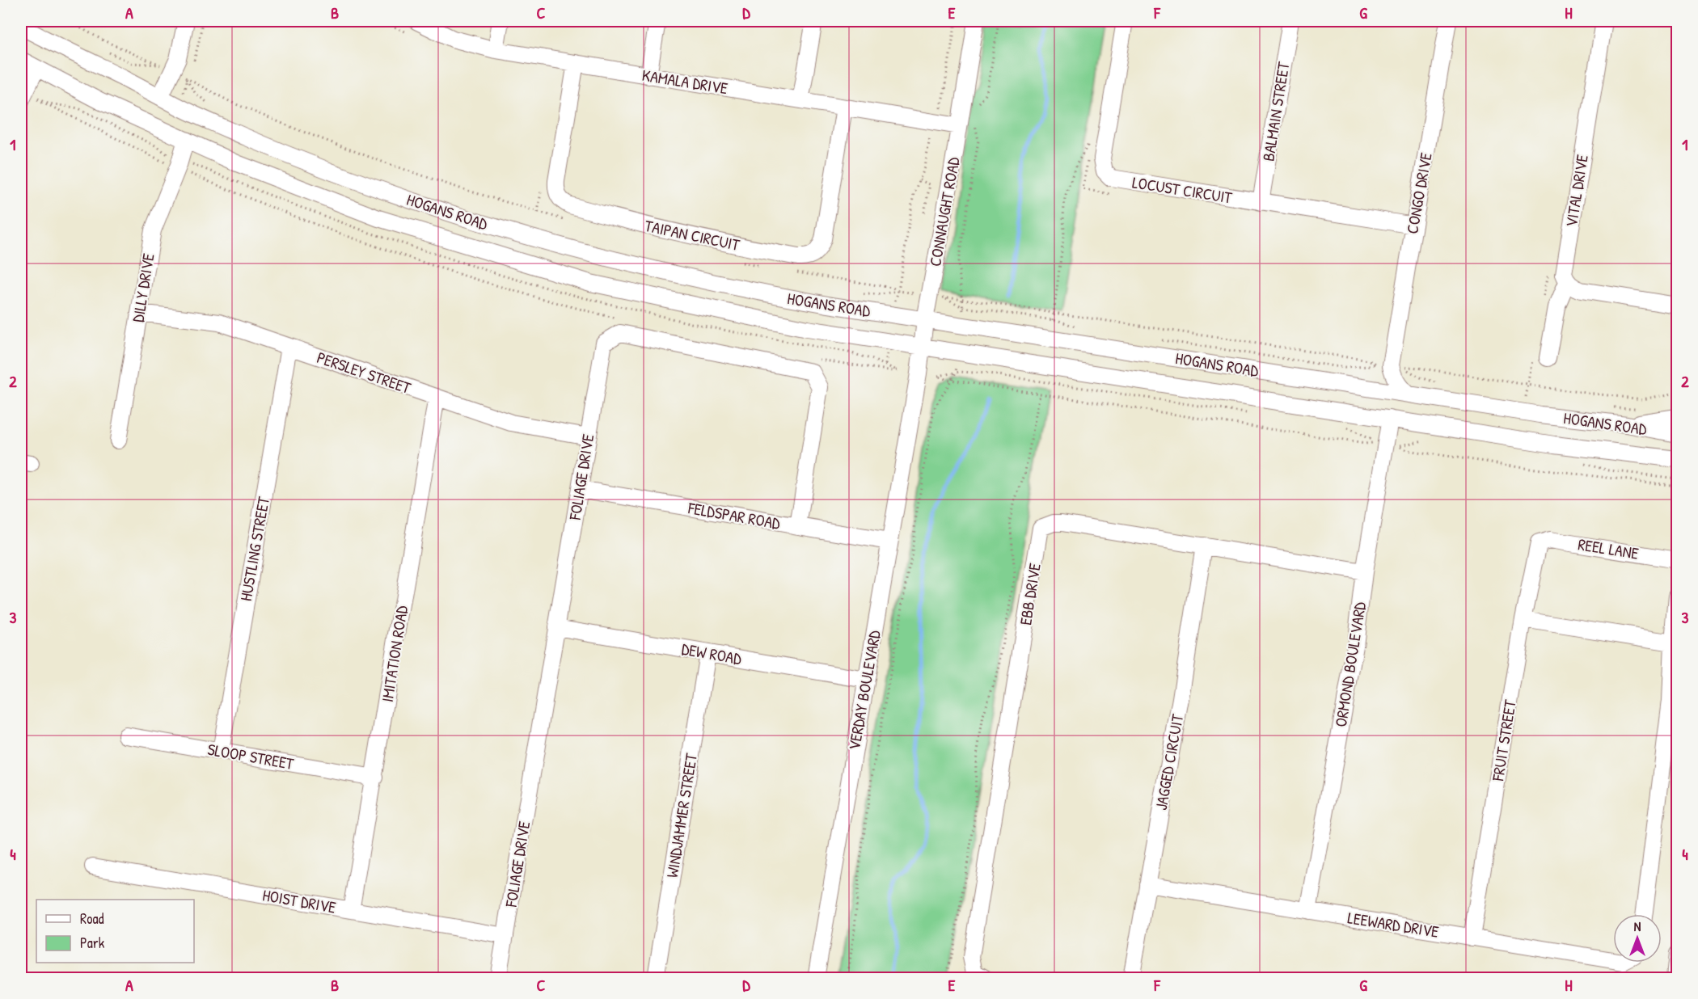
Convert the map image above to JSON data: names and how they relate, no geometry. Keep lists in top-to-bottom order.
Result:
{
  "streets": {
    "street": [
      "KAMALA DRIVE",
      "BALMAIN STREET",
      "LOCUST CIRCUIT",
      "VITAL DRIVE",
      "CONGO DRIVE",
      "HOGANS ROAD",
      "CONNAUGHT ROAD",
      "TAIPAN CIRCUIT",
      "DILLY DRIVE",
      "PERSLEY STREET",
      "FOLIAGE DRIVE",
      "FELDSPAR ROAD",
      "HUSTLING STREET",
      "REEL LANE",
      "EBB DRIVE",
      "IMITATION ROAD",
      "DEW ROAD",
      "ORMOND BOULEVARD",
      "VERDAY BOULEVARD",
      "FRUIT STREET",
      "SLOOP STREET",
      "JAGGED CIRCUIT",
      "WINDJAMMER STREET",
      "HOIST DRIVE",
      "LEEWARD DRIVE"
    ]
  },
  "crossings": [
    ["KAMALA DRIVE", "CONNAUGHT ROAD"],
    ["KAMALA DRIVE", "TAIPAN CIRCUIT"],
    ["BALMAIN STREET", "LOCUST CIRCUIT"],
    ["LOCUST CIRCUIT", "CONGO DRIVE"],
    ["HOGANS ROAD", "CONNAUGHT ROAD"],
    ["HOGANS ROAD", "DILLY DRIVE"],
    ["HOGANS ROAD", "ORMOND BOULEVARD"],
    ["CONNAUGHT ROAD", "VERDAY BOULEVARD"],
    ["DILLY DRIVE", "PERSLEY STREET"],
    ["PERSLEY STREET", "FOLIAGE DRIVE"],
    ["PERSLEY STREET", "HUSTLING STREET"],
    ["PERSLEY STREET", "IMITATION ROAD"],
    ["FOLIAGE DRIVE", "FELDSPAR ROAD"],
    ["FOLIAGE DRIVE", "DEW ROAD"],
    ["FOLIAGE DRIVE", "HOIST DRIVE"],
    ["FELDSPAR ROAD", "VERDAY BOULEVARD"],
    ["HUSTLING STREET", "SLOOP STREET"],
    ["REEL LANE", "FRUIT STREET"],
    ["EBB DRIVE", "ORMOND BOULEVARD"],
    ["EBB DRIVE", "JAGGED CIRCUIT"],
    ["IMITATION ROAD", "SLOOP STREET"],
    ["IMITATION ROAD", "HOIST DRIVE"],
    ["DEW ROAD", "VERDAY BOULEVARD"],
    ["DEW ROAD", "WINDJAMMER STREET"],
    ["ORMOND BOULEVARD", "LEEWARD DRIVE"],
    ["FRUIT STREET", "LEEWARD DRIVE"],
    ["JAGGED CIRCUIT", "LEEWARD DRIVE"]
  ],
  "legend": ["Road", "Park"],
  "north": "top",
  "grid": {
    "columns": [
      "A",
      "B",
      "C",
      "D",
      "E",
      "F",
      "G",
      "H"
    ],
    "rows": [
      "1",
      "2",
      "3",
      "4"
    ]
  }
}
